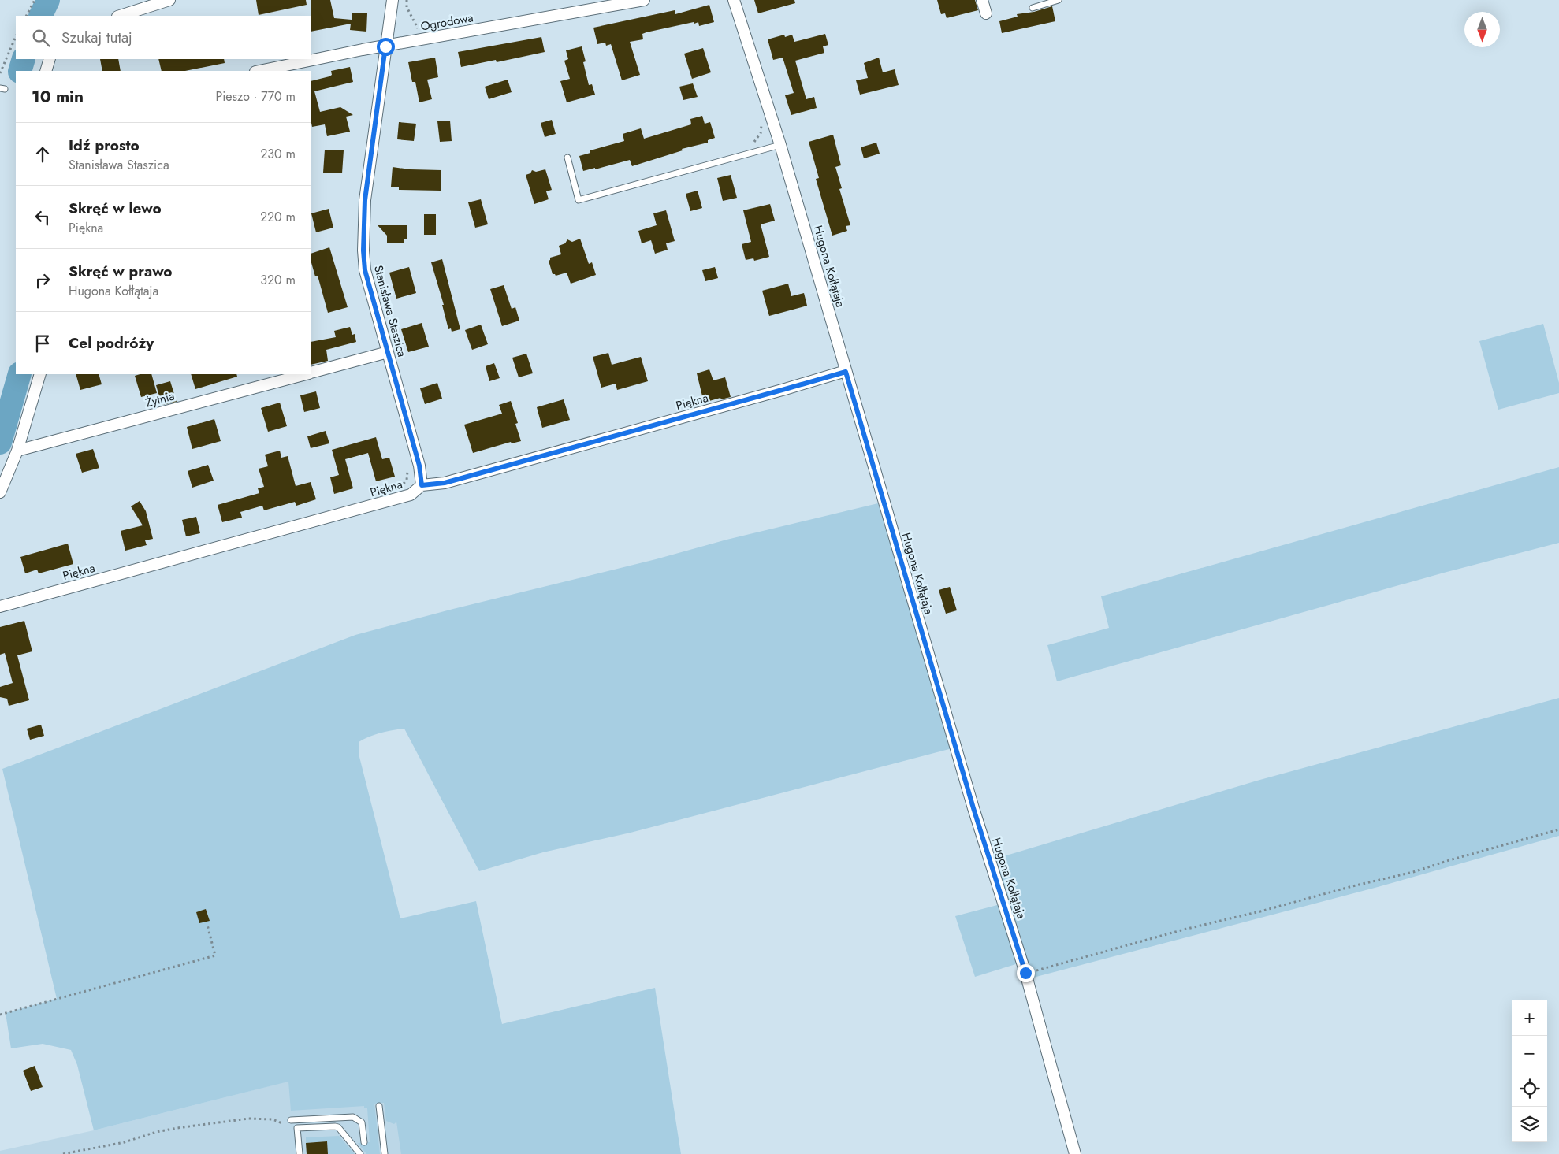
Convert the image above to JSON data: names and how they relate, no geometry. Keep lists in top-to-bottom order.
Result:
{
  "streets": {
    "street": [
      "Ogrodowa",
      "Hugona Kołłątaja",
      "Stanisława Staszica",
      "Żytnia",
      "Piękna"
    ]
  },
  "crossings": [
    ["Ogrodowa", "Stanisława Staszica"],
    ["Hugona Kołłątaja", "Piękna"],
    ["Stanisława Staszica", "Żytnia"],
    ["Stanisława Staszica", "Piękna"]
  ],
  "north": "bottom",
  "page": {
    "search": "Szukaj tutaj",
    "heading": ["10 min", "Pieszo · 770 m"],
    "list": [
      ["Idź prosto", "Stanisława Staszica", "230 m"],
      ["Skręć w lewo", "Piękna", "220 m"],
      ["Skręć w prawo", "Hugona Kołłątaja", "320 m"],
      "Cel podróży"
    ],
    "map_buttons": ["+", "−"]
  }
}
